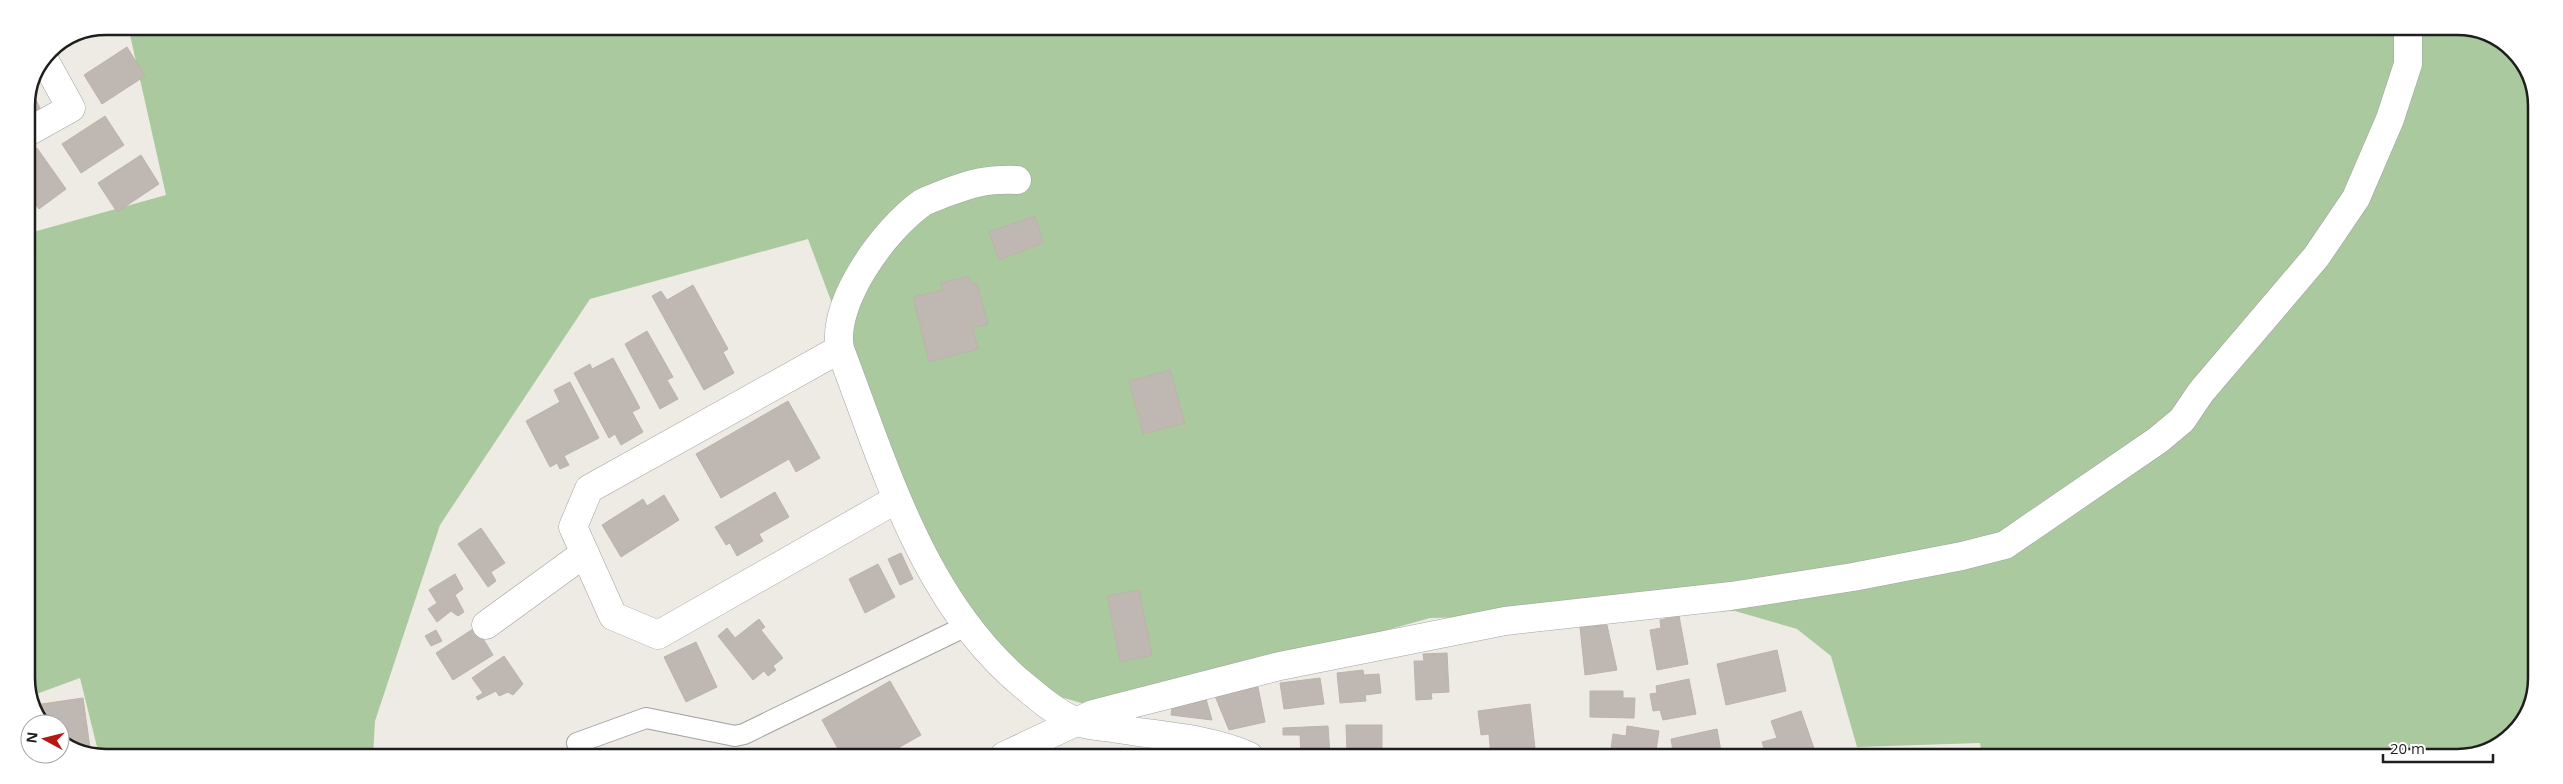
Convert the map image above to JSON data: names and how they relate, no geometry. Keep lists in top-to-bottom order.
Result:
{
  "scale_bar": "20 m",
  "north": "left"
}
